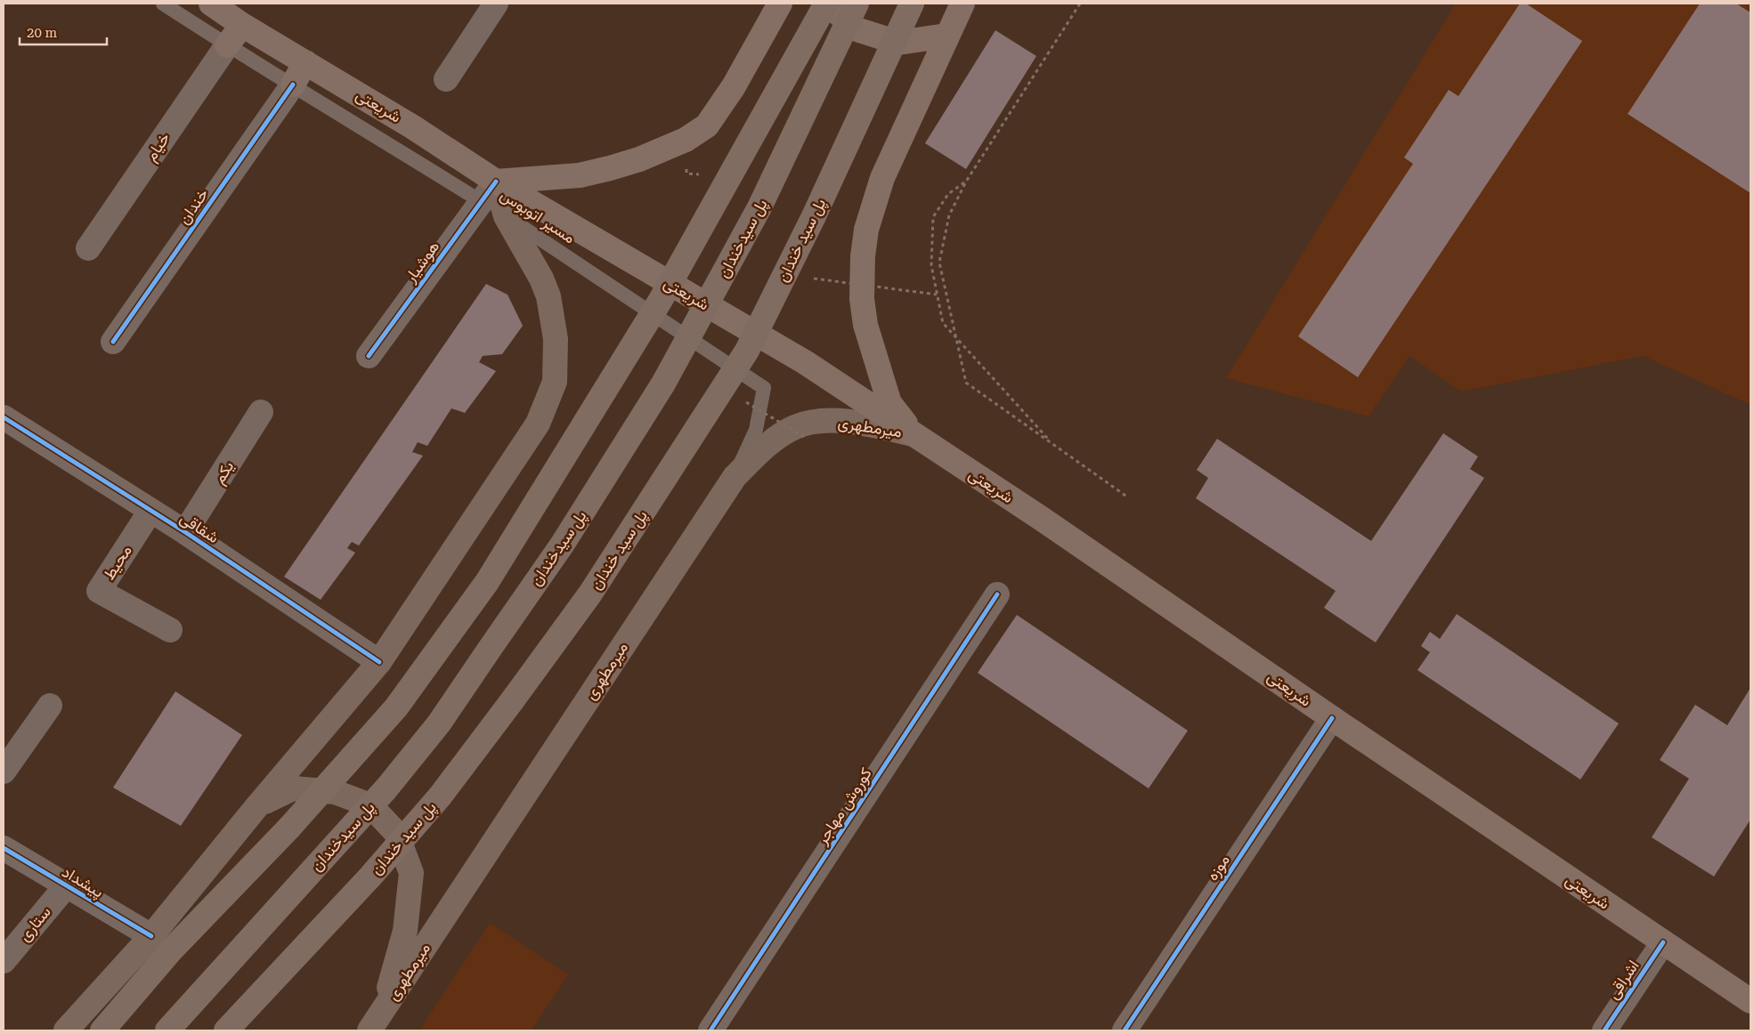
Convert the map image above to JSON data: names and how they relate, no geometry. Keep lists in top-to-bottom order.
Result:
{
  "streets": {
    "highway": ["پل سیدخندان", "پل سید خندان"],
    "main road": ["شریعتی", "میرمطهری"],
    "street": [
      "خیام",
      "خندان",
      "هوشیار",
      "یکم",
      "شقاقی",
      "محیط",
      "کوروش مهاجر",
      "موزه",
      "پیشداد",
      "ستاری",
      "اشراقی"
    ],
    "lane": ["مسیر اتوبوس"]
  },
  "crossings": [
    ["شریعتی", "هوشیار"],
    ["شریعتی", "میرمطهری"],
    ["شریعتی", "موزه"],
    ["شریعتی", "اشراقی"],
    ["خیام", "مسیر اتوبوس"],
    ["خندان", "مسیر اتوبوس"],
    ["مسیر اتوبوس", "هوشیار"],
    ["مسیر اتوبوس", "میرمطهری"],
    ["یکم", "شقاقی"],
    ["شقاقی", "محیط"],
    ["پیشداد", "ستاری"]
  ],
  "scale_bar": "20 m"
}
